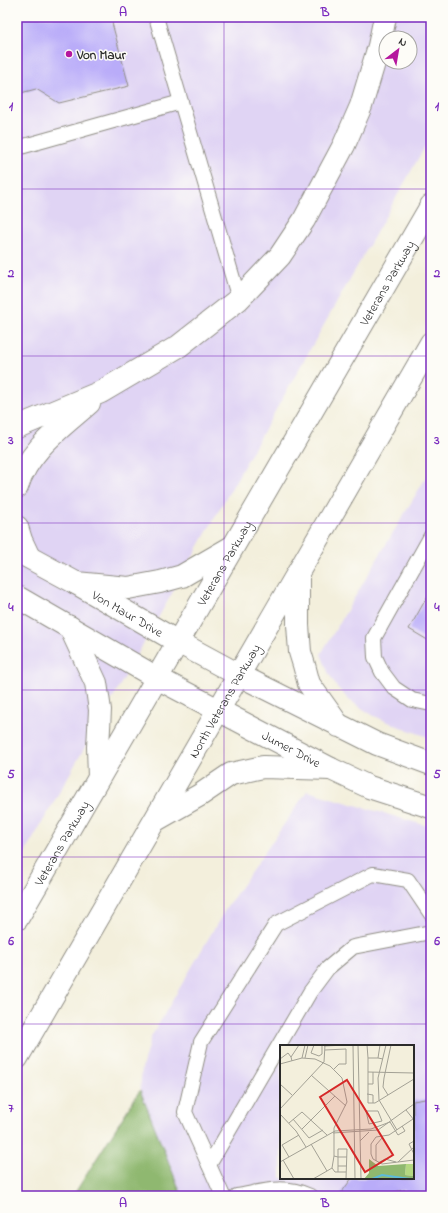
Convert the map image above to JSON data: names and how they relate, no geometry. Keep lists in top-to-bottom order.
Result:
{
  "streets": {
    "main road": [
      "Veterans Parkway",
      "Von Maur Drive",
      "North Veterans Parkway",
      "Jumer Drive"
    ]
  },
  "crossings": [
    ["Veterans Parkway", "Von Maur Drive"],
    ["Veterans Parkway", "Jumer Drive"],
    ["Von Maur Drive", "North Veterans Parkway"],
    ["North Veterans Parkway", "Jumer Drive"]
  ],
  "places": ["Von Maur"],
  "north": "top right",
  "grid": {
    "columns": ["A", "B"],
    "rows": [
      "1",
      "2",
      "3",
      "4",
      "5",
      "6",
      "7"
    ]
  }
}
